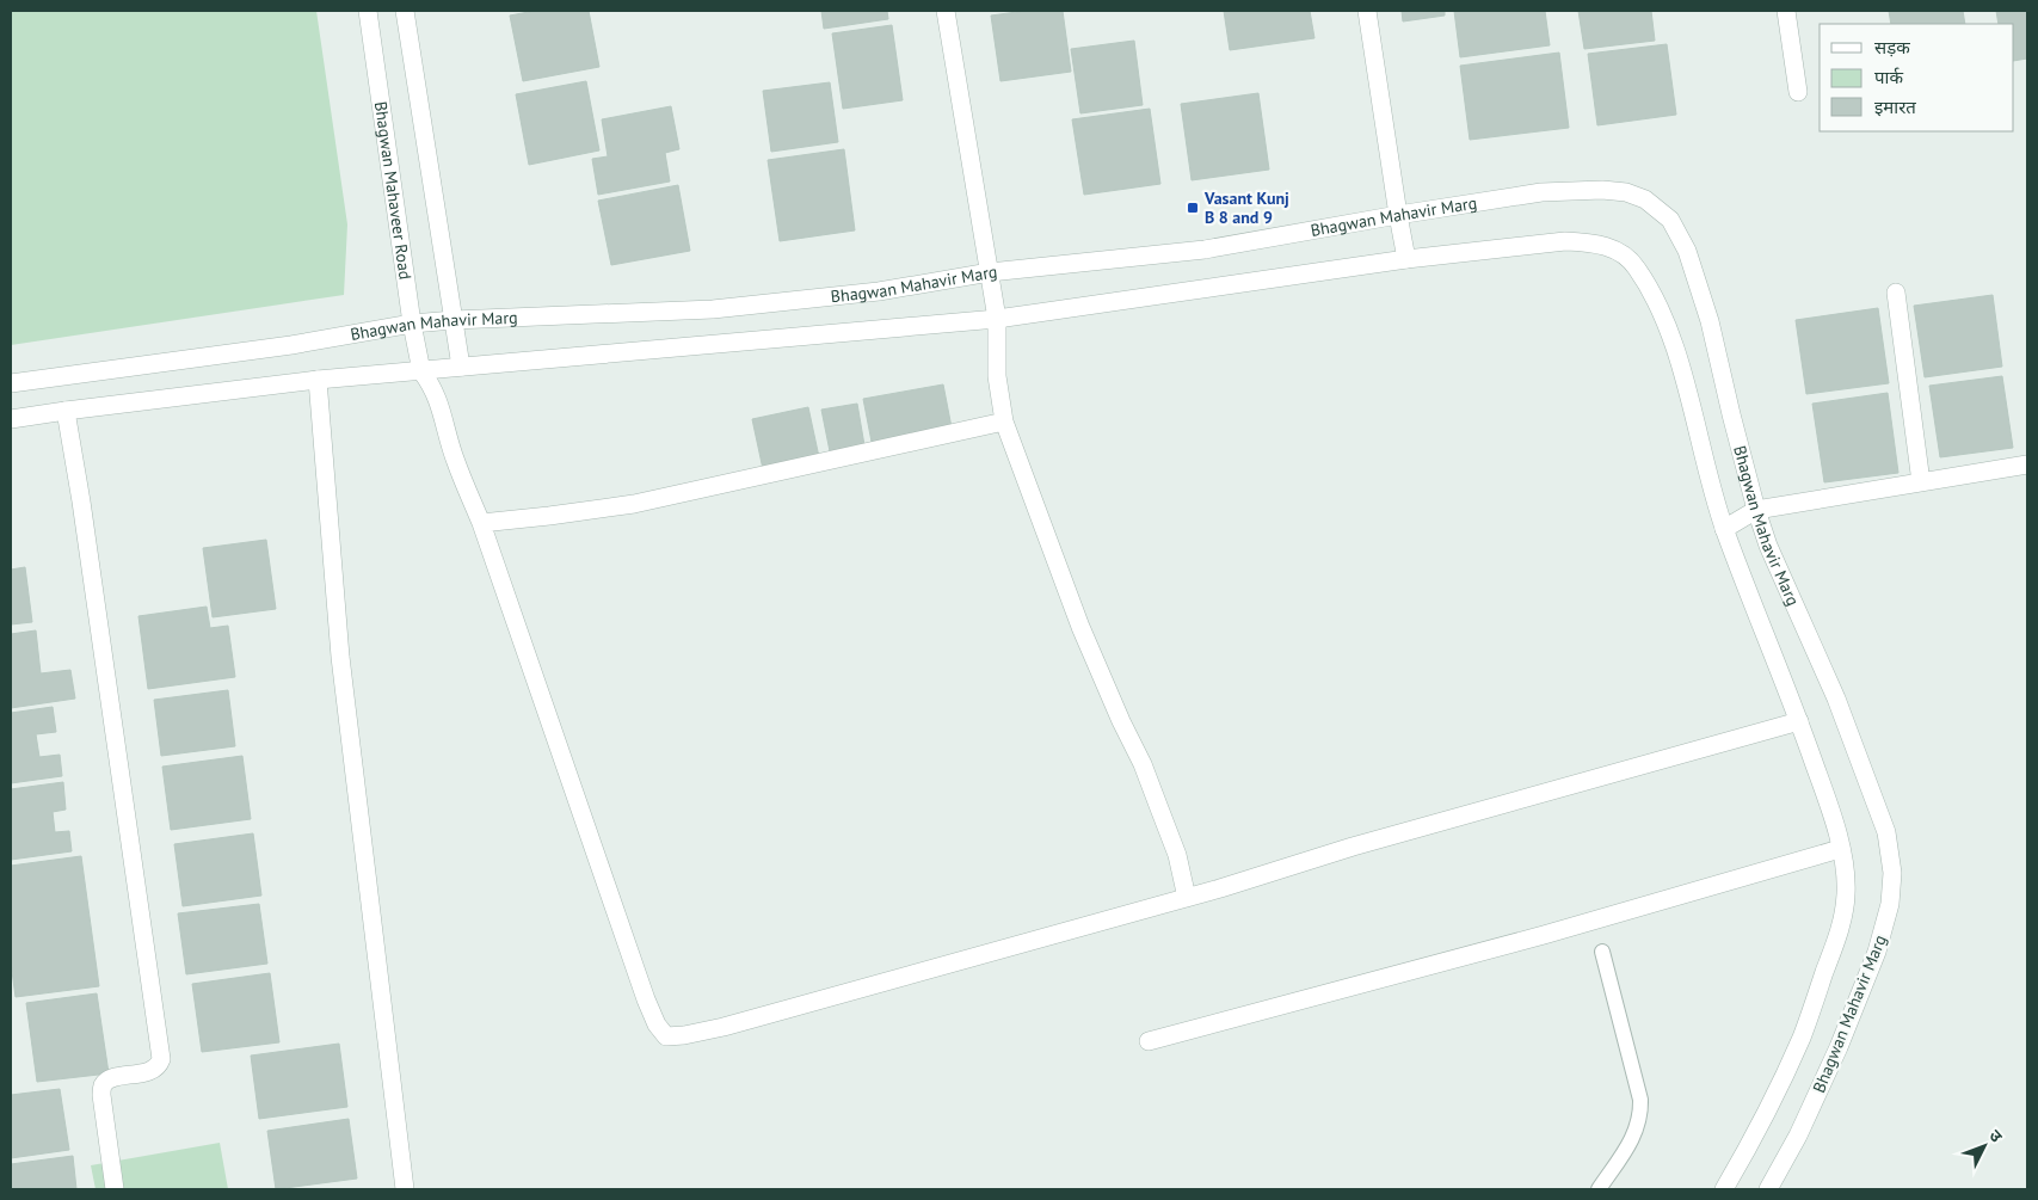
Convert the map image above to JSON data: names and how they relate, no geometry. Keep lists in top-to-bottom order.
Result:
{
  "streets": {
    "street": ["Bhagwan Mahaveer Road", "Bhagwan Mahavir Marg"]
  },
  "crossings": [
    ["Bhagwan Mahaveer Road", "Bhagwan Mahavir Marg"]
  ],
  "places": {
    "transit": ["Vasant Kunj B 8 and 9"]
  },
  "legend": ["सड़क", "पार्क", "इमारत"],
  "north": "top right"
}
